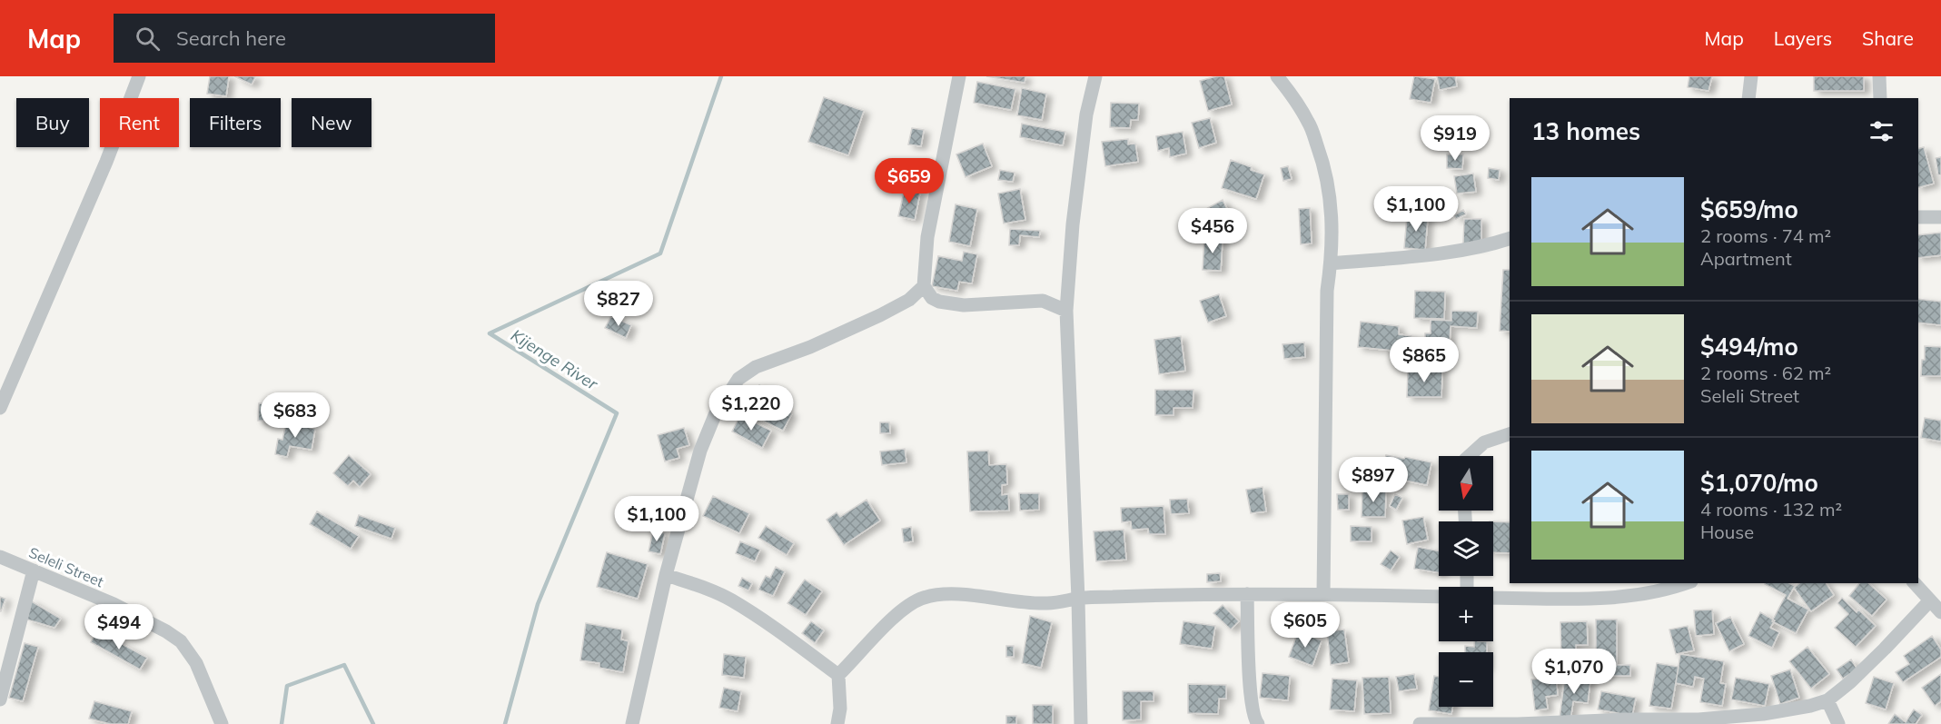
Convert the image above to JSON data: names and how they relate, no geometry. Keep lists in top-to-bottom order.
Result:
{
  "streets": {
    "street": ["Seleli Street"]
  },
  "water": ["Kijenge River"],
  "north": "bottom",
  "page": {
    "header": "Map",
    "search": "Search here",
    "nav": ["Map", "Layers", "Share"],
    "chip": [
      "Buy",
      "Rent",
      "Filters",
      "New"
    ],
    "heading": "13 homes",
    "price": [
      "$919",
      "$659",
      "$1,100",
      "$456",
      "$827",
      "$865",
      "$1,220",
      "$683",
      "$897",
      "$1,100",
      "$605",
      "$494",
      "$1,070"
    ],
    "list": [
      {
        "name": "$659/mo",
        "note": "2 rooms · 74 m² · Apartment"
      },
      {
        "name": "$494/mo",
        "note": "2 rooms · 62 m² · Seleli Street"
      },
      {
        "name": "$1,070/mo",
        "note": "4 rooms · 132 m² · House"
      }
    ],
    "map_buttons": ["+", "−"]
  }
}
